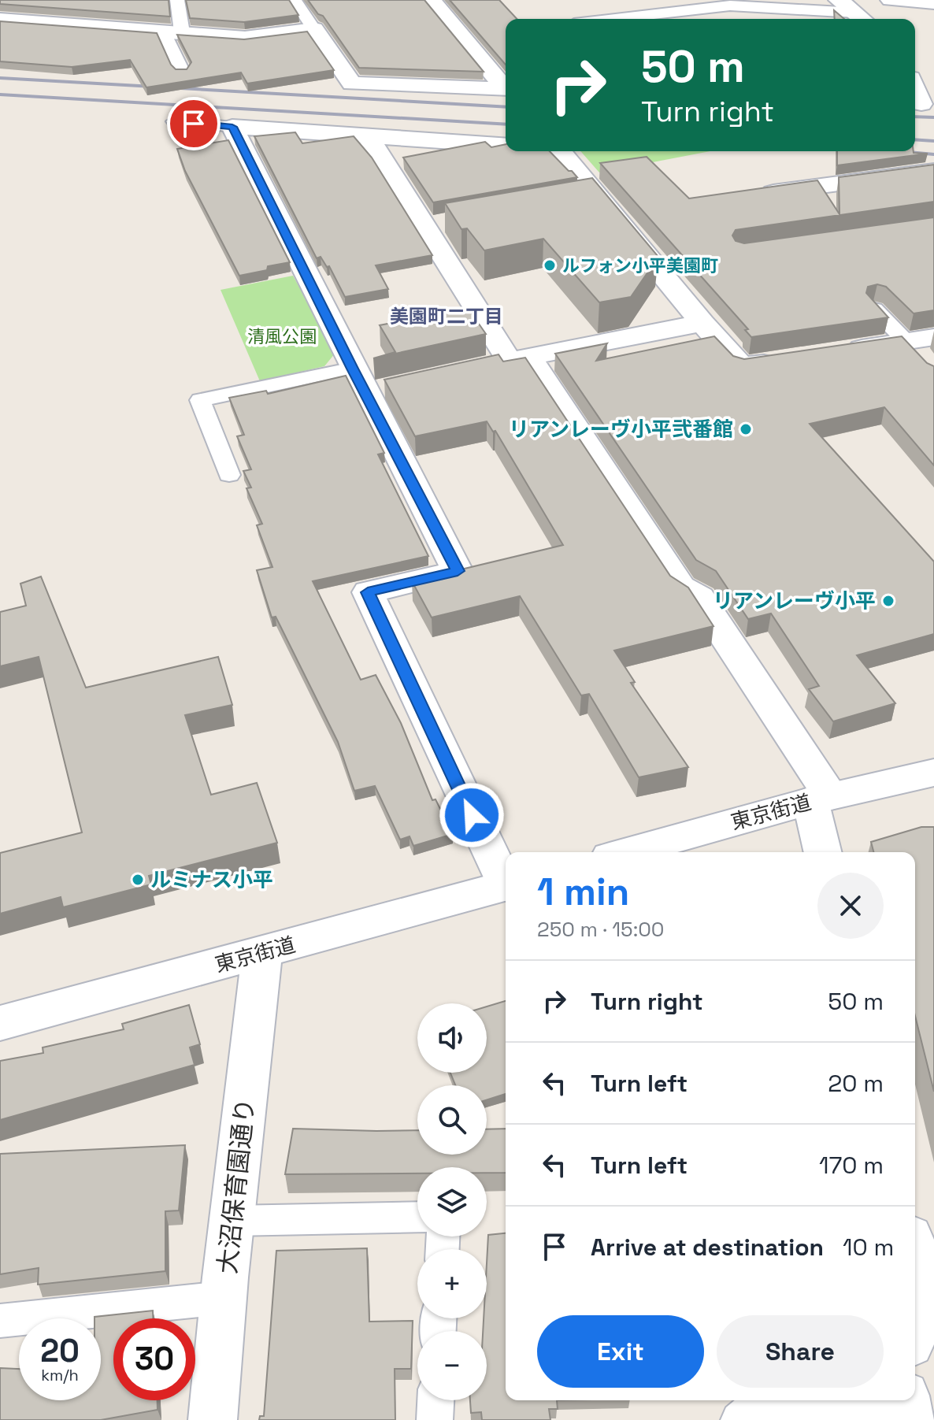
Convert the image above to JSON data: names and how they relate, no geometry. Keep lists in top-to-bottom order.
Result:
{
  "streets": {
    "street": ["東京街道", "大沼保育園通り"]
  },
  "crossings": [
    ["東京街道", "大沼保育園通り"]
  ],
  "districts": ["美園町二丁目"],
  "parks": ["清風公園"],
  "places": [
    "ルフォン小平美園町",
    "リアンレーヴ小平弐番館",
    "リアンレーヴ小平",
    "ルミナス小平"
  ],
  "page": {
    "turn": ["50 m", "Turn right"],
    "heading": ["1 min", "250 m · 15:00"],
    "list": [
      {
        "name": "Turn right",
        "value": "50 m"
      },
      {
        "name": "Turn left",
        "value": "20 m"
      },
      {
        "name": "Turn left",
        "value": "170 m"
      },
      {
        "name": "Arrive at destination",
        "value": "10 m"
      }
    ],
    "map_buttons": ["+", "−"],
    "buttons": ["Exit", "Share"],
    "speed": "20 km/h",
    "limit": "30"
  }
}
